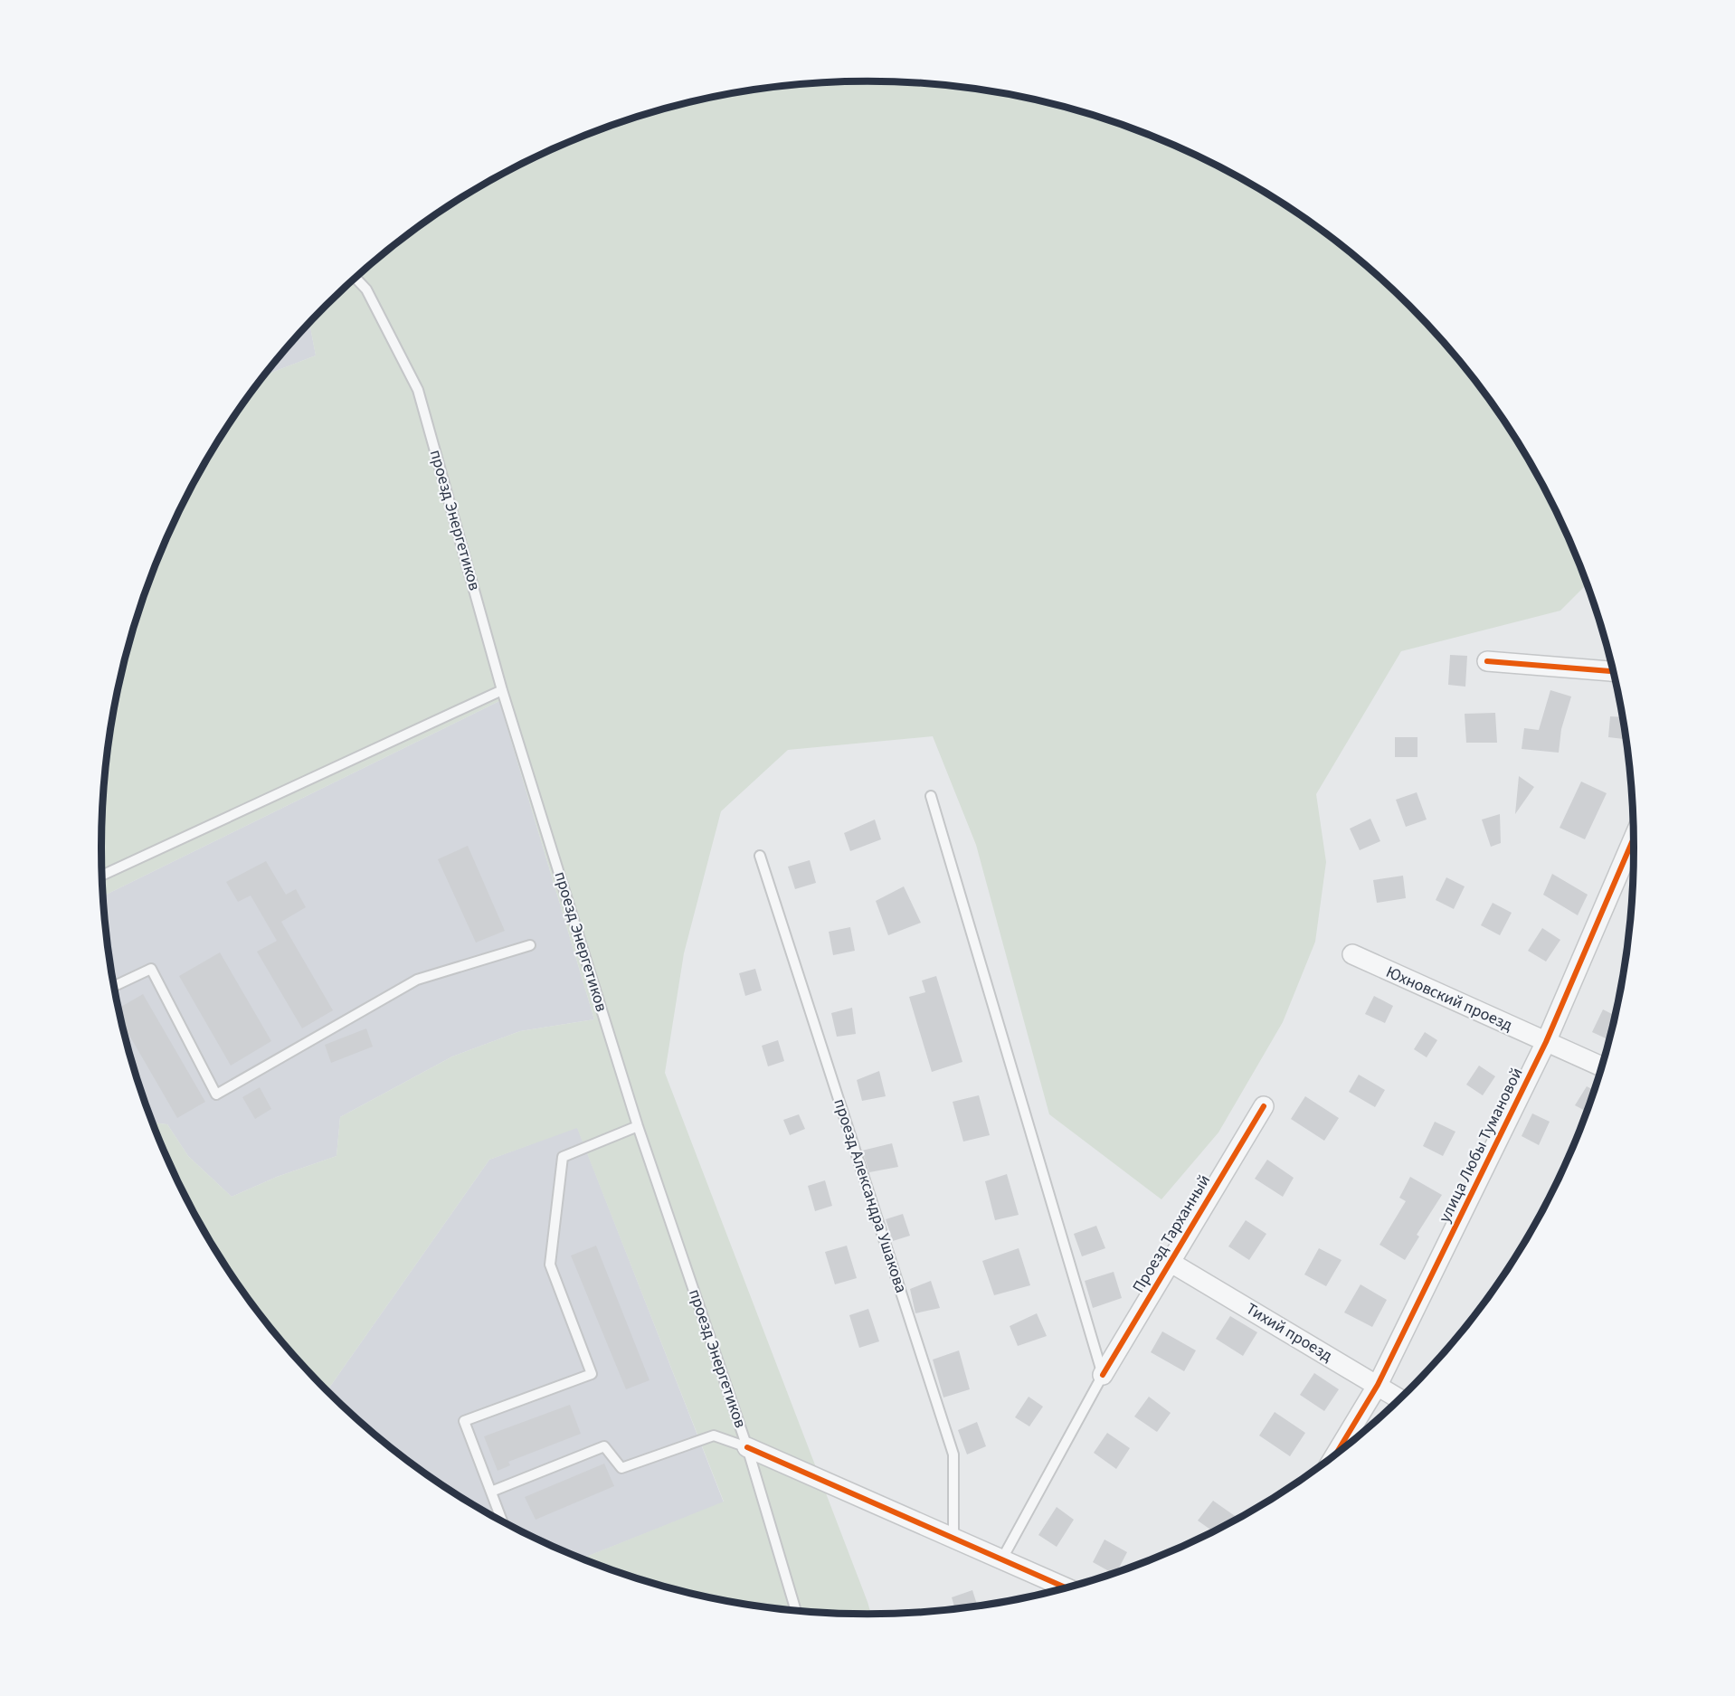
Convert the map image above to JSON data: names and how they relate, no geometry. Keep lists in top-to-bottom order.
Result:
{
  "streets": {
    "street": [
      "Юхновский проезд",
      "улица Любы Тумановой",
      "Проезд Тарханный",
      "Тихий проезд"
    ],
    "lane": ["проезд Энергетиков", "проезд Александра Ушакова"]
  },
  "crossings": [
    ["Юхновский проезд", "улица Любы Тумановой"],
    ["улица Любы Тумановой", "Тихий проезд"],
    ["Проезд Тарханный", "Тихий проезд"]
  ]
}
